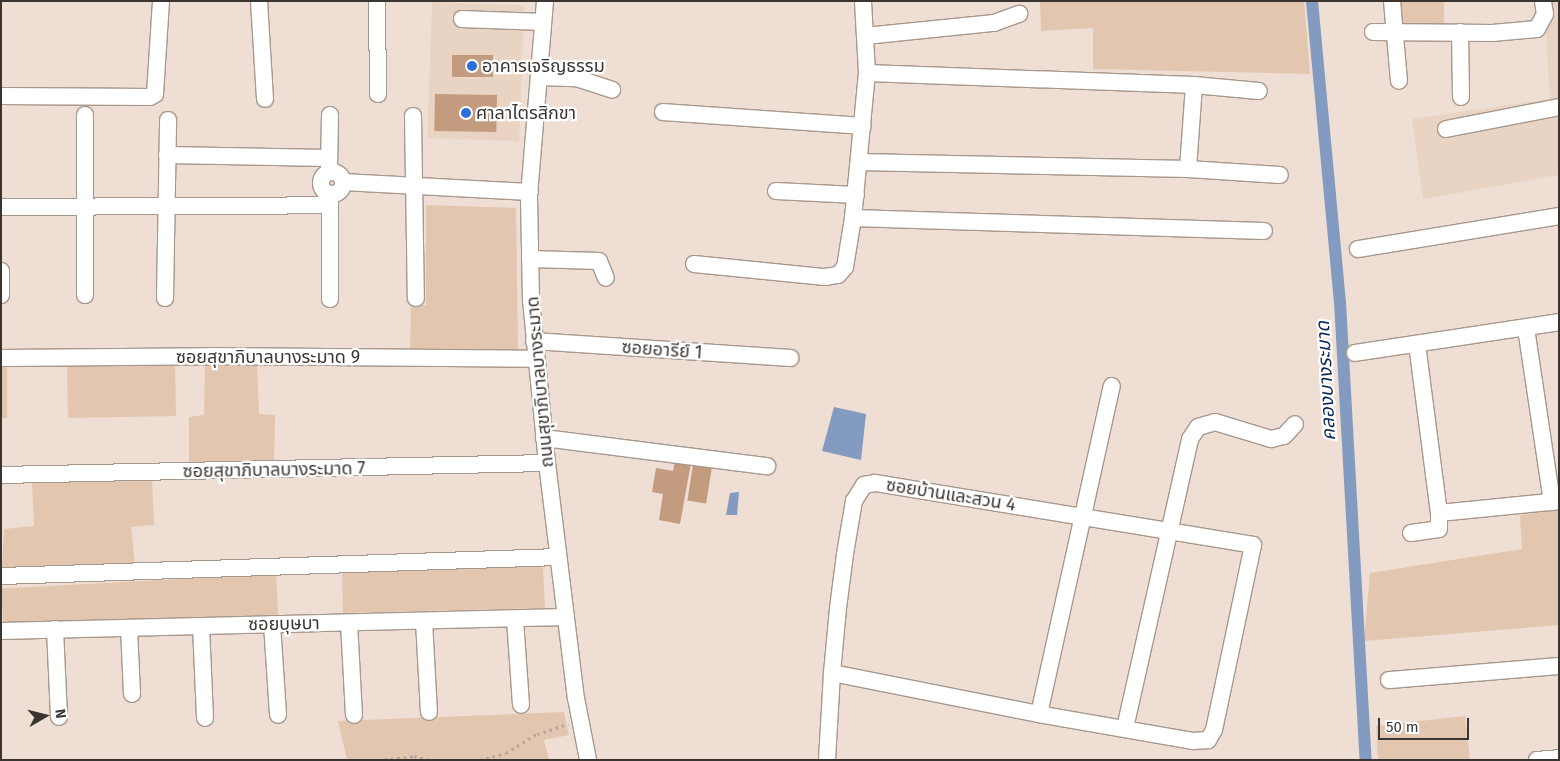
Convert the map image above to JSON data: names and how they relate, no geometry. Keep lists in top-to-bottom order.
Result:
{
  "streets": {
    "street": [
      "ซอยอารีย์ 1",
      "ซอยสุขาภิบาลบางระมาด 9",
      "ถนนสุขาภิบาลบางระมาด",
      "ซอยสุขาภิบาลบางระมาด 7",
      "ซอยบ้านและสวน 4",
      "ซอยบุษบา"
    ]
  },
  "crossings": [
    ["ซอยอารีย์ 1", "ถนนสุขาภิบาลบางระมาด"],
    ["ซอยสุขาภิบาลบางระมาด 9", "ถนนสุขาภิบาลบางระมาด"],
    ["ถนนสุขาภิบาลบางระมาด", "ซอยสุขาภิบาลบางระมาด 7"],
    ["ถนนสุขาภิบาลบางระมาด", "ซอยบุษบา"]
  ],
  "water": ["คลองบางระมาด"],
  "places": ["อาคารเจริญธรรม", "ศาลาไตรสิกขา"],
  "scale_bar": "50 m",
  "north": "right"
}
